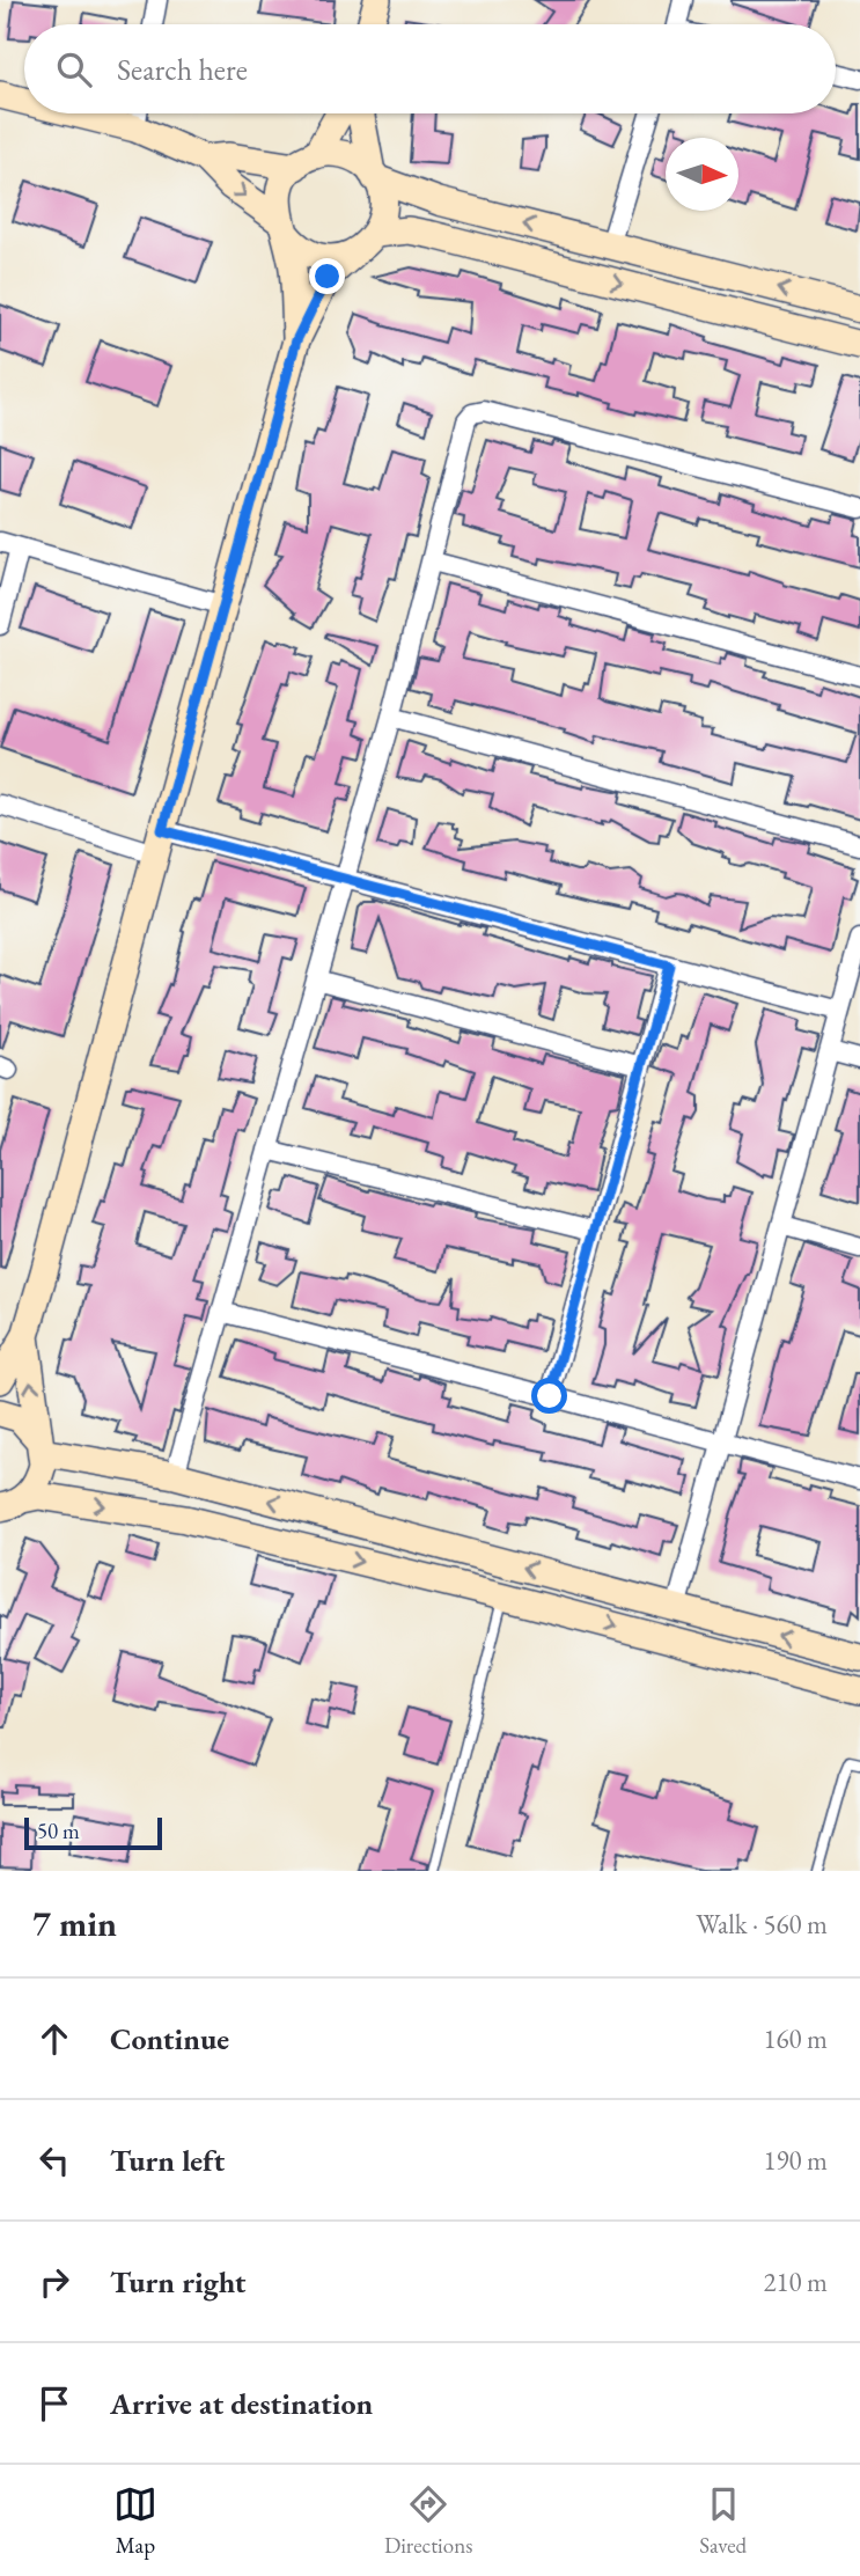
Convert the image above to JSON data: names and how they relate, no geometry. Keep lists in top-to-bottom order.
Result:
{
  "scale_bar": "50 m",
  "north": "right",
  "page": {
    "search": "Search here",
    "scale": "50 m",
    "heading": ["7 min", "Walk · 560 m"],
    "list": [
      ["Continue", "160 m"],
      ["Turn left", "190 m"],
      ["Turn right", "210 m"],
      "Arrive at destination"
    ],
    "nav": ["Map", "Directions", "Saved"]
  }
}
